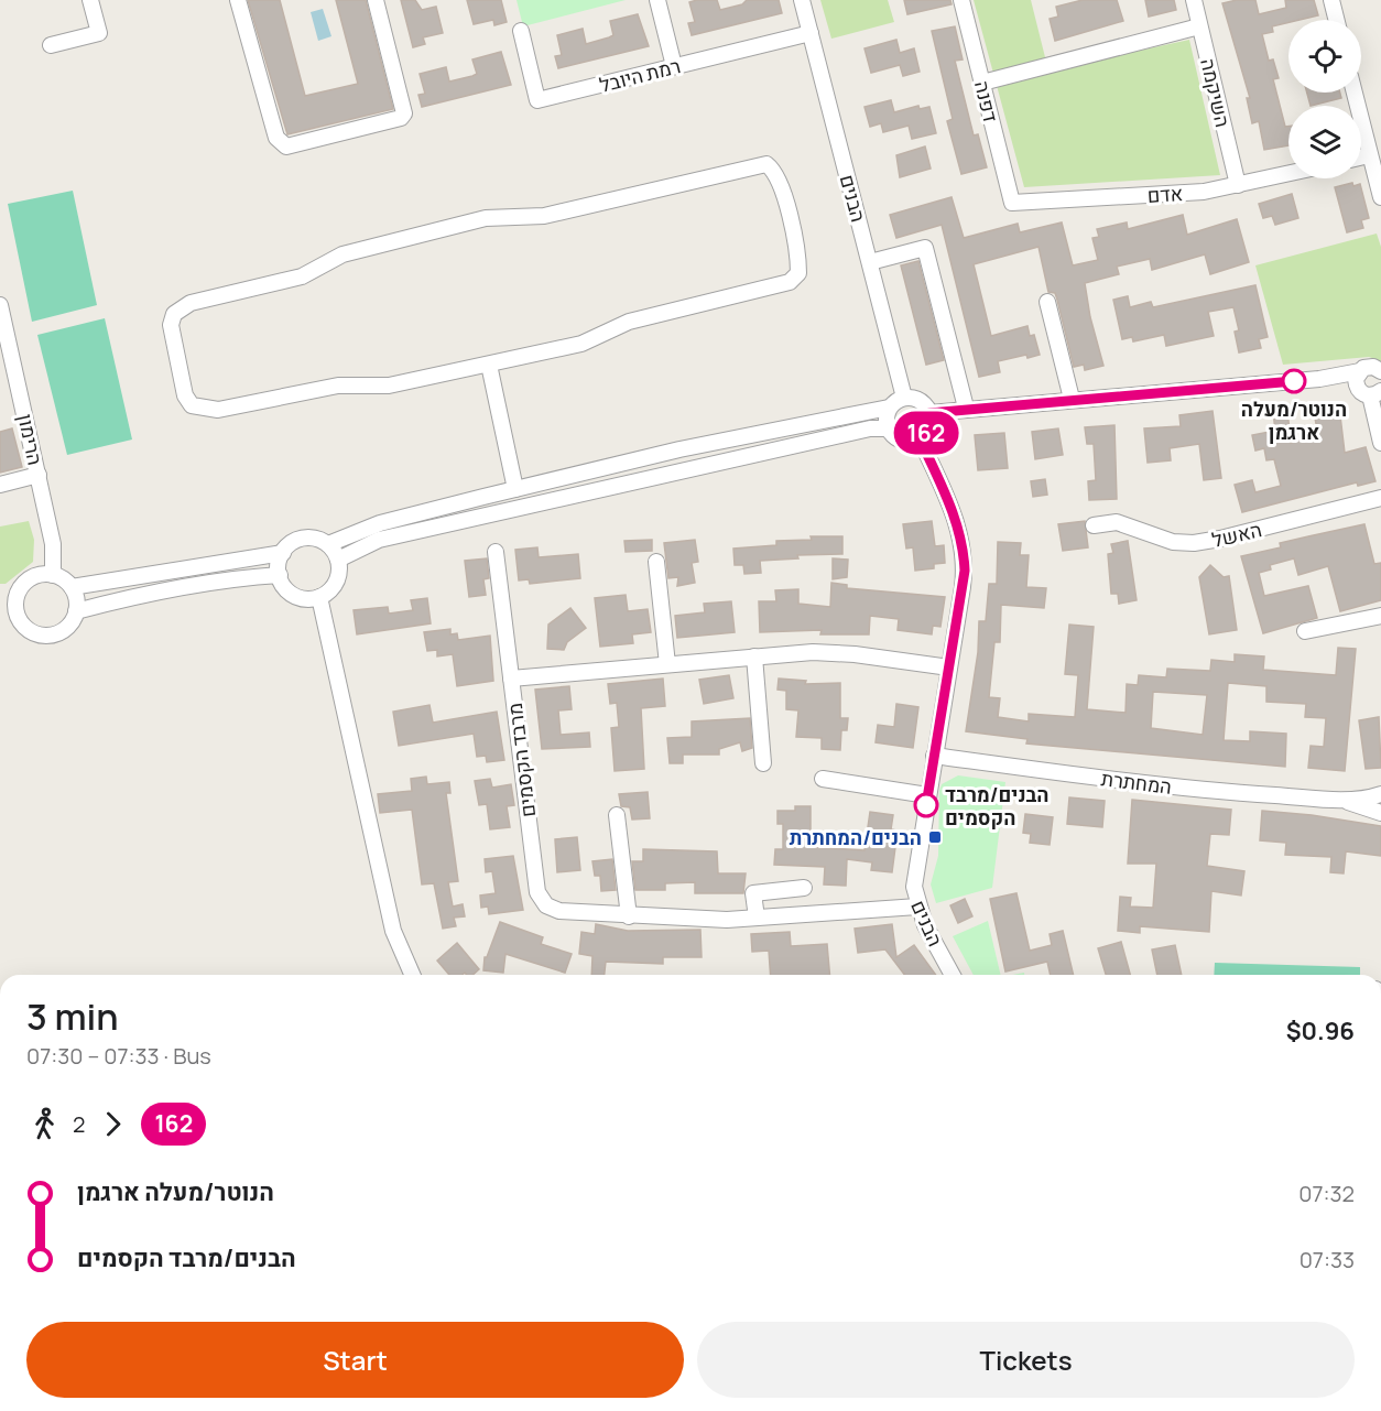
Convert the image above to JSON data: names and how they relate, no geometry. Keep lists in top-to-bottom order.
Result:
{
  "streets": {
    "street": [
      "רמת היובל",
      "השיקמה",
      "דפנה",
      "אדם",
      "הבנים",
      "הרימון",
      "האשל",
      "מרבד הקסמים",
      "המחתרת"
    ]
  },
  "crossings": [
    ["רמת היובל", "הבנים"],
    ["השיקמה", "אדם"],
    ["דפנה", "אדם"],
    ["הבנים", "מרבד הקסמים"],
    ["הבנים", "המחתרת"]
  ],
  "places": {
    "other": ["הנוטר/מעלה ארגמן", "הבנים/מרבד הקסמים"],
    "transit": ["הבנים/המחתרת"]
  },
  "lines": ["bus line 162"],
  "page": {
    "on_map": "162",
    "heading": ["3 min", "07:30 – 07:33 · Bus", "$0.96"],
    "legs": ["2", "162"],
    "list": [
      {
        "name": "הנוטר/מעלה ארגמן",
        "value": "07:32"
      },
      {
        "name": "הבנים/מרבד הקסמים",
        "value": "07:33"
      }
    ],
    "buttons": ["Start", "Tickets"]
  }
}
